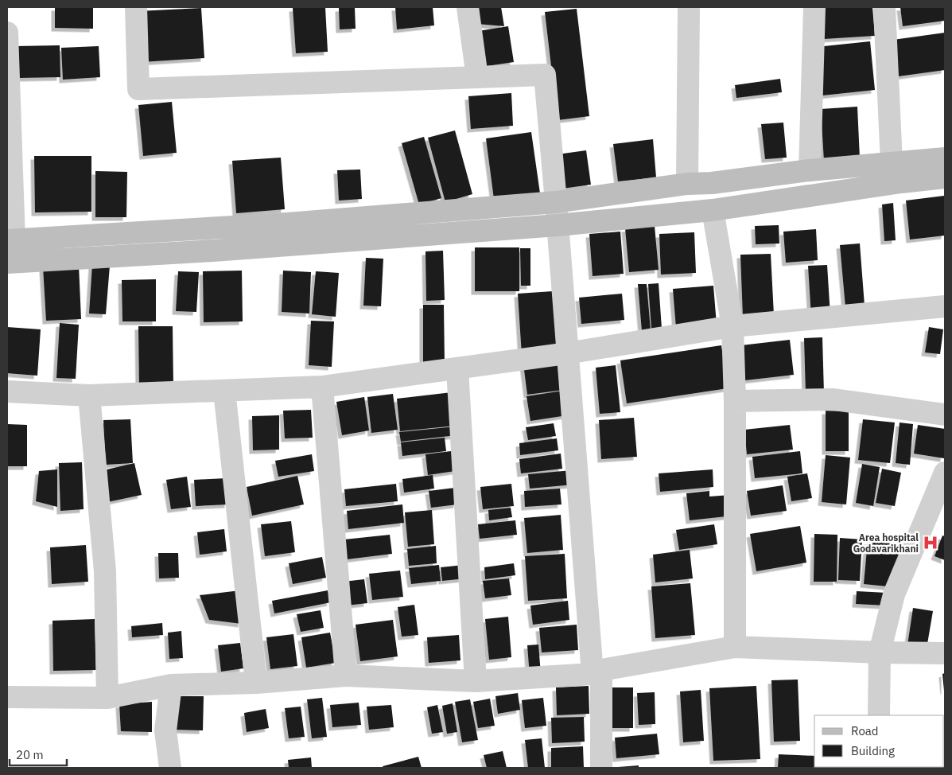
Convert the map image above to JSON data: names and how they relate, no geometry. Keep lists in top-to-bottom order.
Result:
{
  "places": {
    "hospital": ["Area hospital Godavarikhani"]
  },
  "legend": ["Road", "Building"],
  "scale_bar": "20 m"
}
